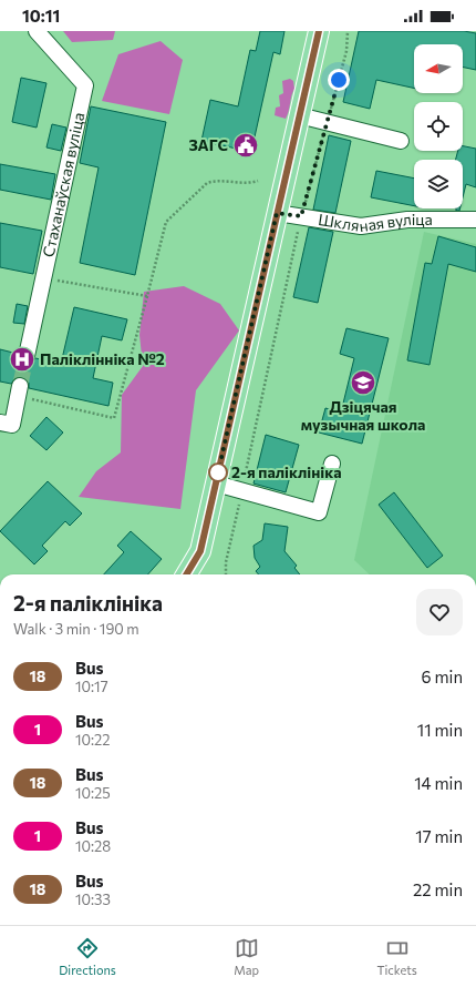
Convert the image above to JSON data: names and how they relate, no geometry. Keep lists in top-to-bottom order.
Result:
{
  "streets": {
    "street": ["Стаханаўская вуліца", "Шкляная вуліца"]
  },
  "places": {
    "public building": ["ЗАГС"],
    "hospital": ["Паліклінніка №2"],
    "school or university": ["Дзіцячая музычная школа"],
    "other": ["2-я паліклініка"]
  },
  "lines": ["bus line 18"],
  "north": "left",
  "page": {
    "status": "10:11",
    "heading": ["2-я паліклініка", "Walk · 3 min · 190 m"],
    "list": [
      {
        "mark": "18",
        "name": "Bus",
        "note": "10:17",
        "value": "6 min"
      },
      {
        "mark": "1",
        "name": "Bus",
        "note": "10:22",
        "value": "11 min"
      },
      {
        "mark": "18",
        "name": "Bus",
        "note": "10:25",
        "value": "14 min"
      },
      {
        "mark": "1",
        "name": "Bus",
        "note": "10:28",
        "value": "17 min"
      },
      {
        "mark": "18",
        "name": "Bus",
        "note": "10:33",
        "value": "22 min"
      }
    ],
    "tabs": ["Directions", "Map", "Tickets"]
  }
}
